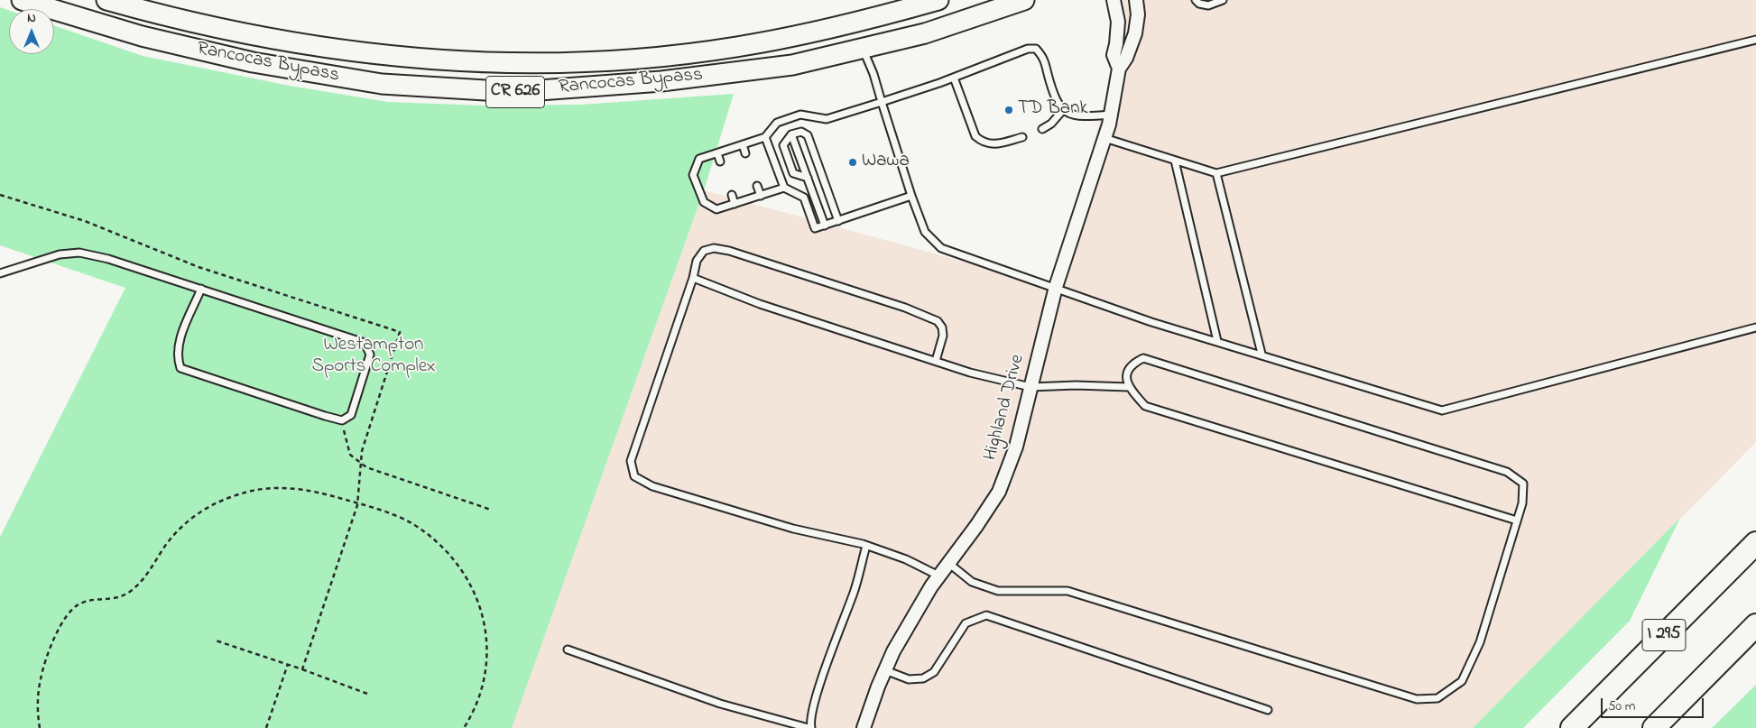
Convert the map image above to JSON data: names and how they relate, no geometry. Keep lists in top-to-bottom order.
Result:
{
  "streets": {
    "highway": ["I 295"],
    "main road": ["Rancocas Bypass", "CR 626"],
    "street": ["Highland Drive"]
  },
  "parks": ["Westampton Sports Complex"],
  "places": ["TD Bank", "Wawa"],
  "scale_bar": "50 m",
  "north": "top"
}
